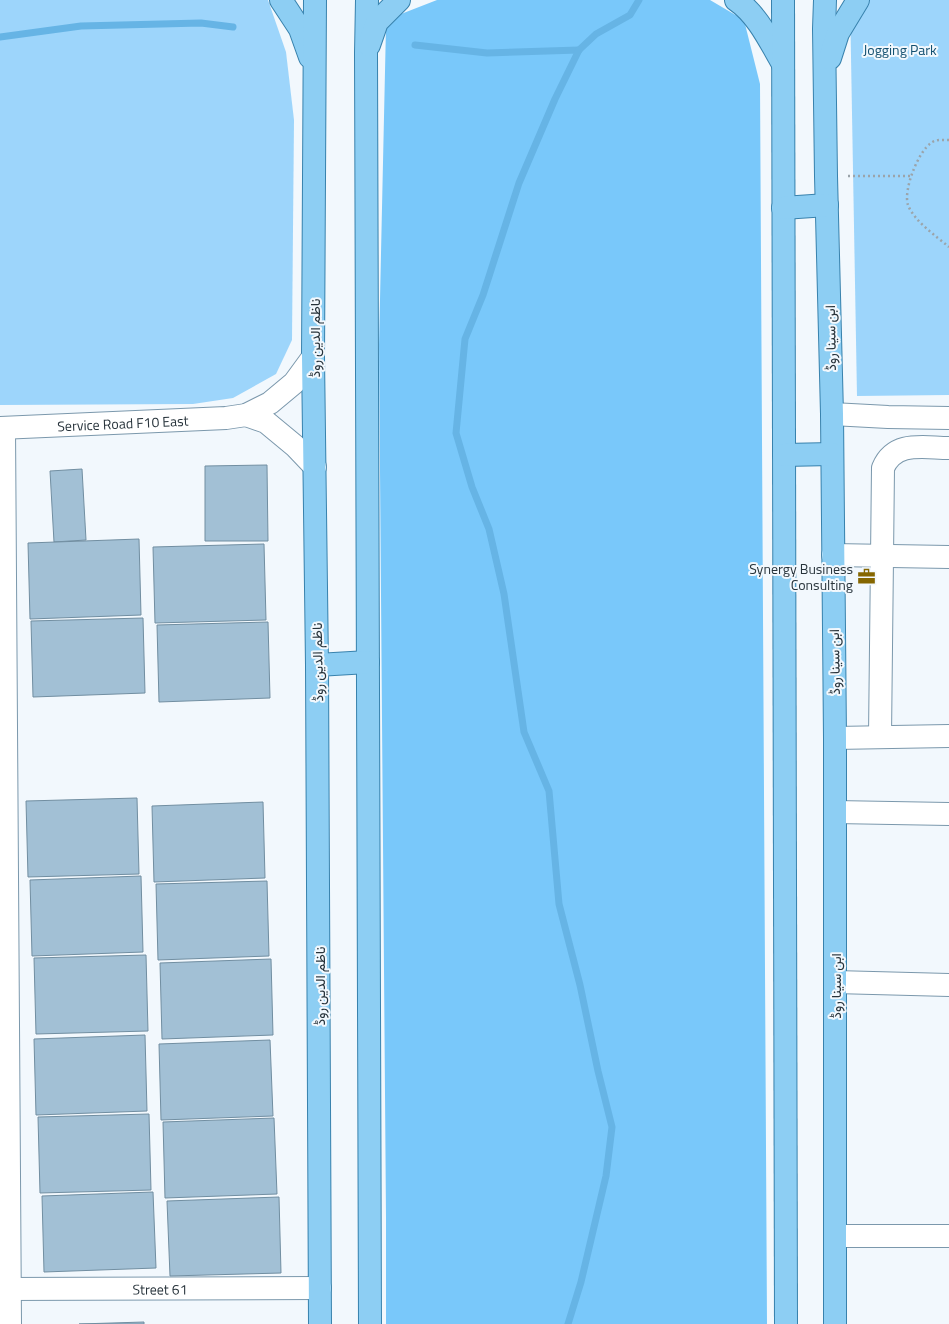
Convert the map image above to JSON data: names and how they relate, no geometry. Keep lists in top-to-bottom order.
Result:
{
  "streets": {
    "main road": ["ناظم الدین روڈ", "ابن سینا روڈ"],
    "street": ["Service Road F10 East", "Street 61"]
  },
  "crossings": [
    ["ناظم الدین روڈ", "Service Road F10 East"],
    ["ناظم الدین روڈ", "Street 61"]
  ],
  "parks": ["Jogging Park"],
  "places": {
    "office": ["Synergy Business Consulting"]
  }
}
